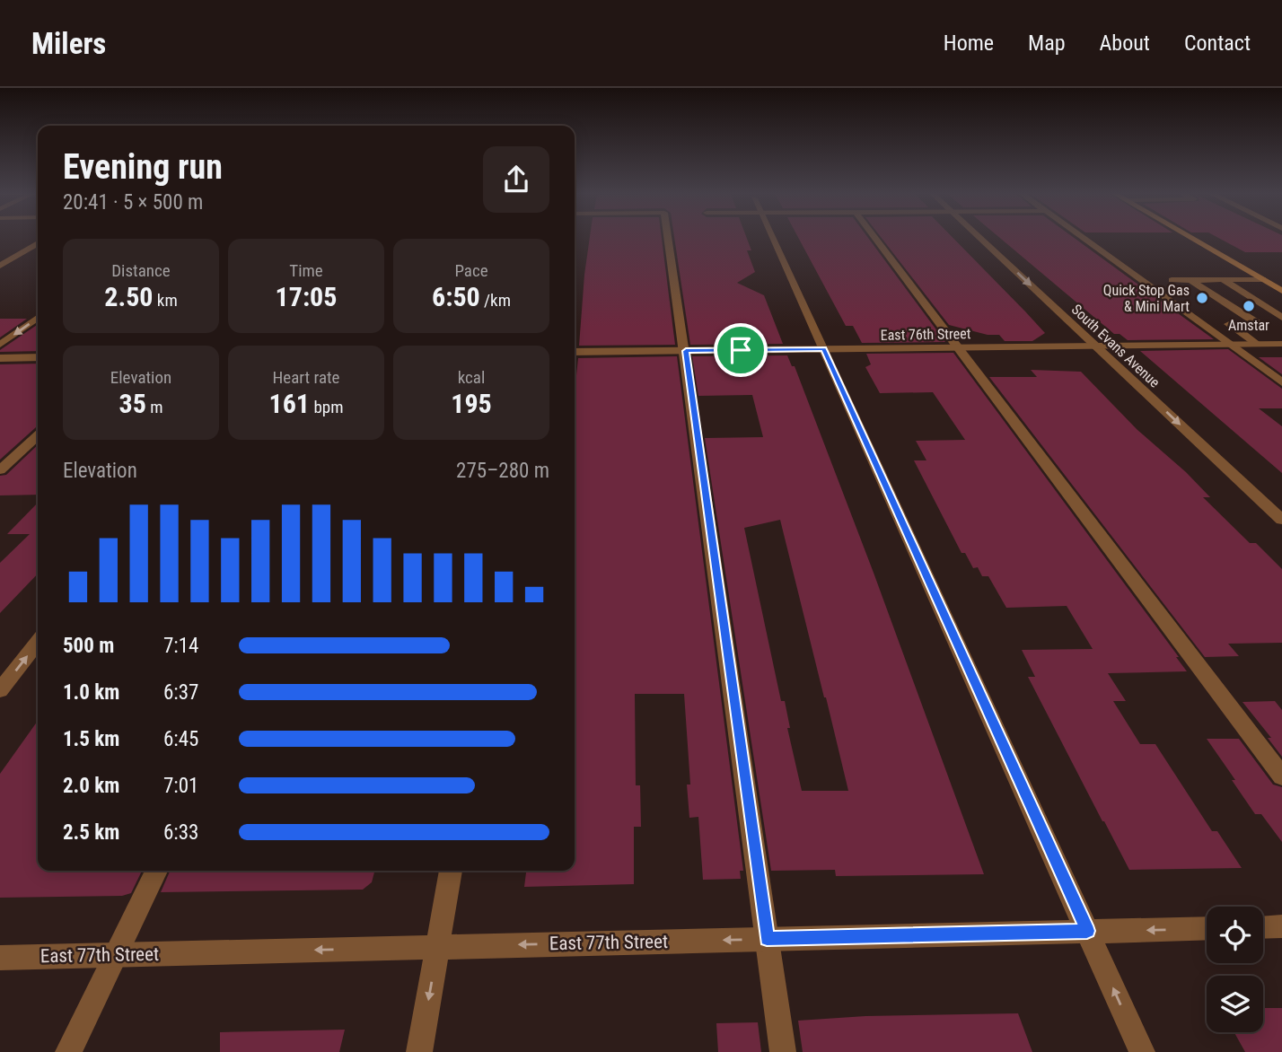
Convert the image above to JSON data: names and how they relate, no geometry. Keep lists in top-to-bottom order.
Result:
{
  "streets": {
    "street": ["East 76th Street", "South Evans Avenue", "East 77th Street"]
  },
  "crossings": [
    ["East 76th Street", "South Evans Avenue"]
  ],
  "one_way": ["East 77th Street"],
  "places": ["Quick Stop Gas & Mini Mart", "Amstar"],
  "page": {
    "header": "Milers",
    "nav": [
      "Home",
      "Map",
      "About",
      "Contact"
    ],
    "heading": ["Evening run", "20:41 · 5 × 500 m"],
    "stats": [
      ["Distance", "2.50 km"],
      ["Time", "17:05"],
      ["Pace", "6:50 /km"],
      ["Elevation", "35 m"],
      ["Heart rate", "161 bpm"],
      ["kcal", "195"]
    ],
    "chart": ["Elevation", "275–280 m"],
    "list": [
      {
        "name": "500 m",
        "note": "7:14"
      },
      {
        "name": "1.0 km",
        "note": "6:37"
      },
      {
        "name": "1.5 km",
        "note": "6:45"
      },
      {
        "name": "2.0 km",
        "note": "7:01"
      },
      {
        "name": "2.5 km",
        "note": "6:33"
      }
    ]
  }
}
